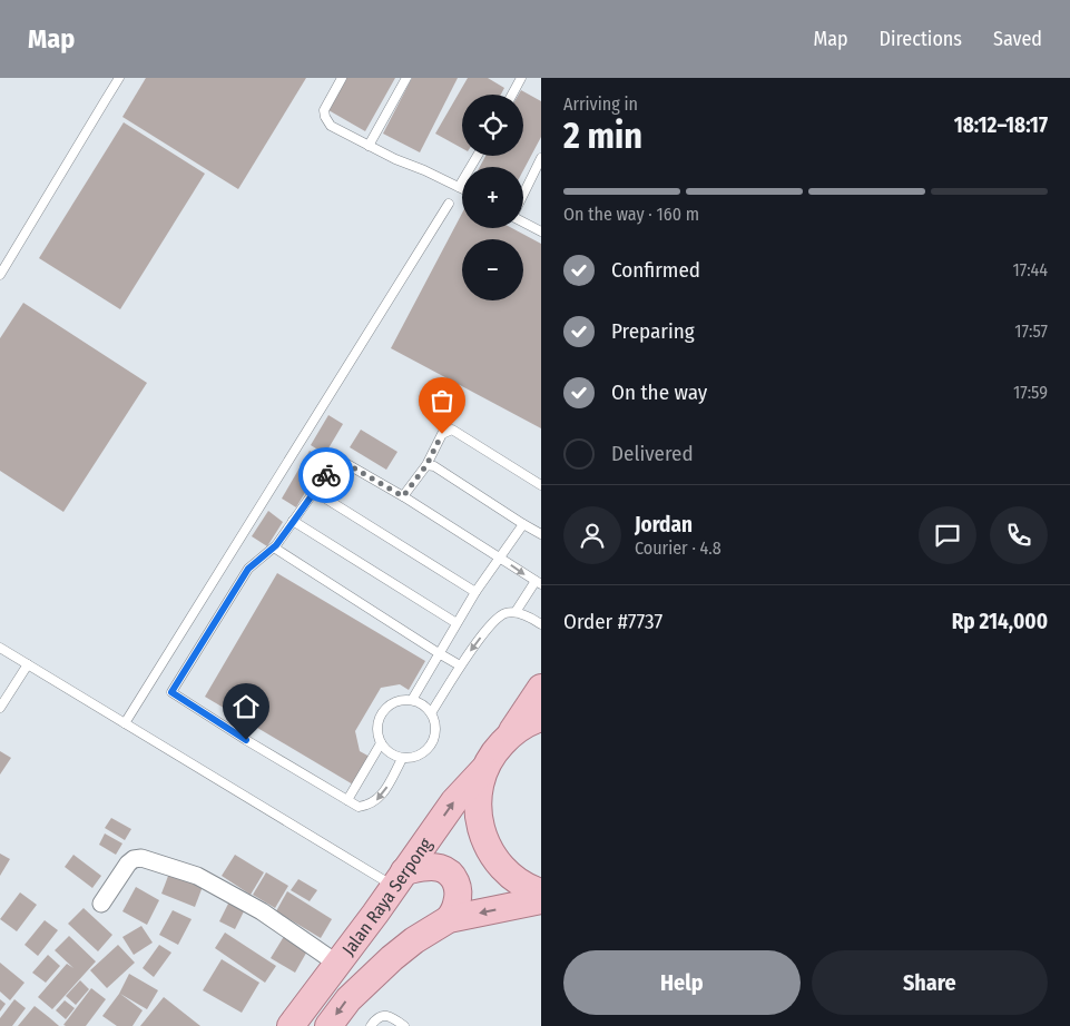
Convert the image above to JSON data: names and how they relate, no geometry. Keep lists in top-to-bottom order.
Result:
{
  "streets": {
    "main road": ["Jalan Raya Serpong"]
  },
  "page": {
    "header": "Map",
    "nav": ["Map", "Directions", "Saved"],
    "heading": ["2 min", "Arriving in", "18:12–18:17"],
    "panel": [
      "Jordan",
      "Courier · 4.8",
      "Order #7737",
      "Rp 214,000"
    ],
    "map_buttons": ["+", "−"],
    "bar": "On the way · 160 m",
    "list": [
      ["Confirmed", "17:44"],
      ["Preparing", "17:57"],
      ["On the way", "17:59"],
      "Delivered"
    ],
    "buttons": ["Help", "Share"]
  }
}
